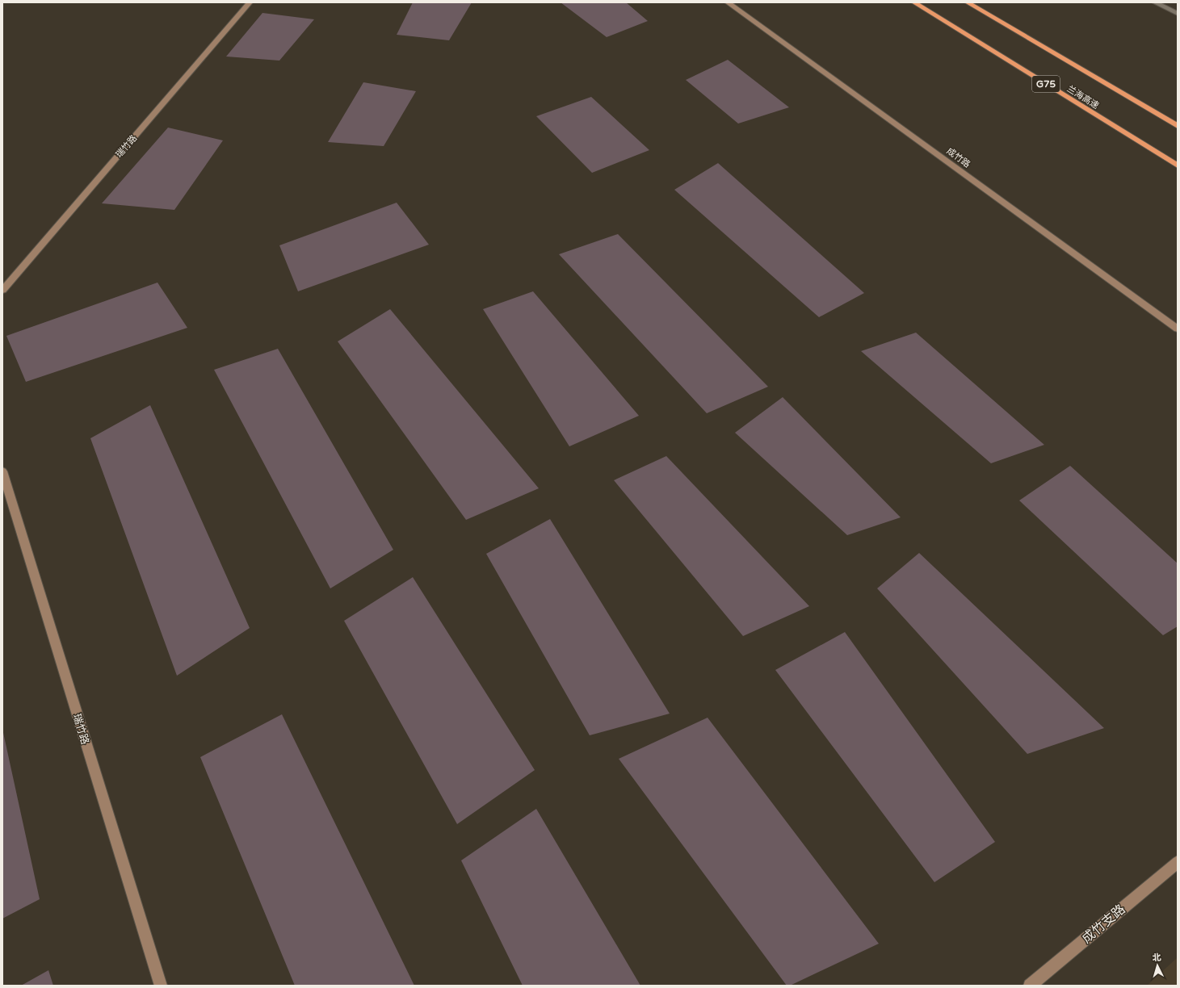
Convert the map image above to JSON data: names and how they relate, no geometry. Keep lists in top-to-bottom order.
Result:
{
  "streets": {
    "highway": ["G75", "兰海高速"],
    "street": ["瑞竹路", "成竹路", "成竹支路"]
  },
  "north": "top"
}
